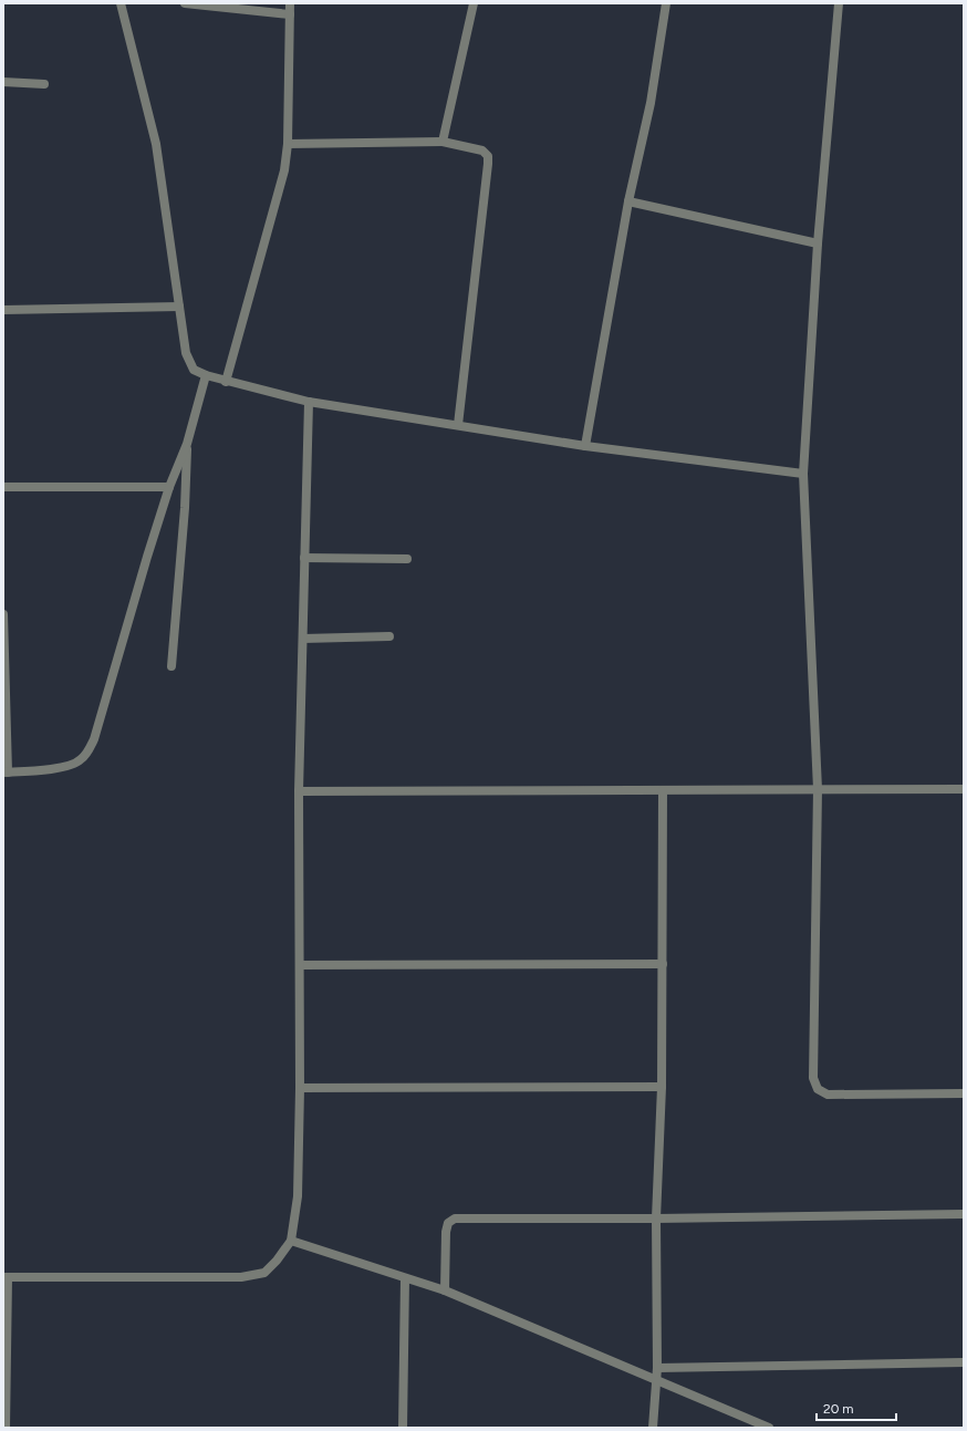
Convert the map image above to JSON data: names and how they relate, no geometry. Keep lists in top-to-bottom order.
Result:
{
  "scale_bar": "20 m"
}
